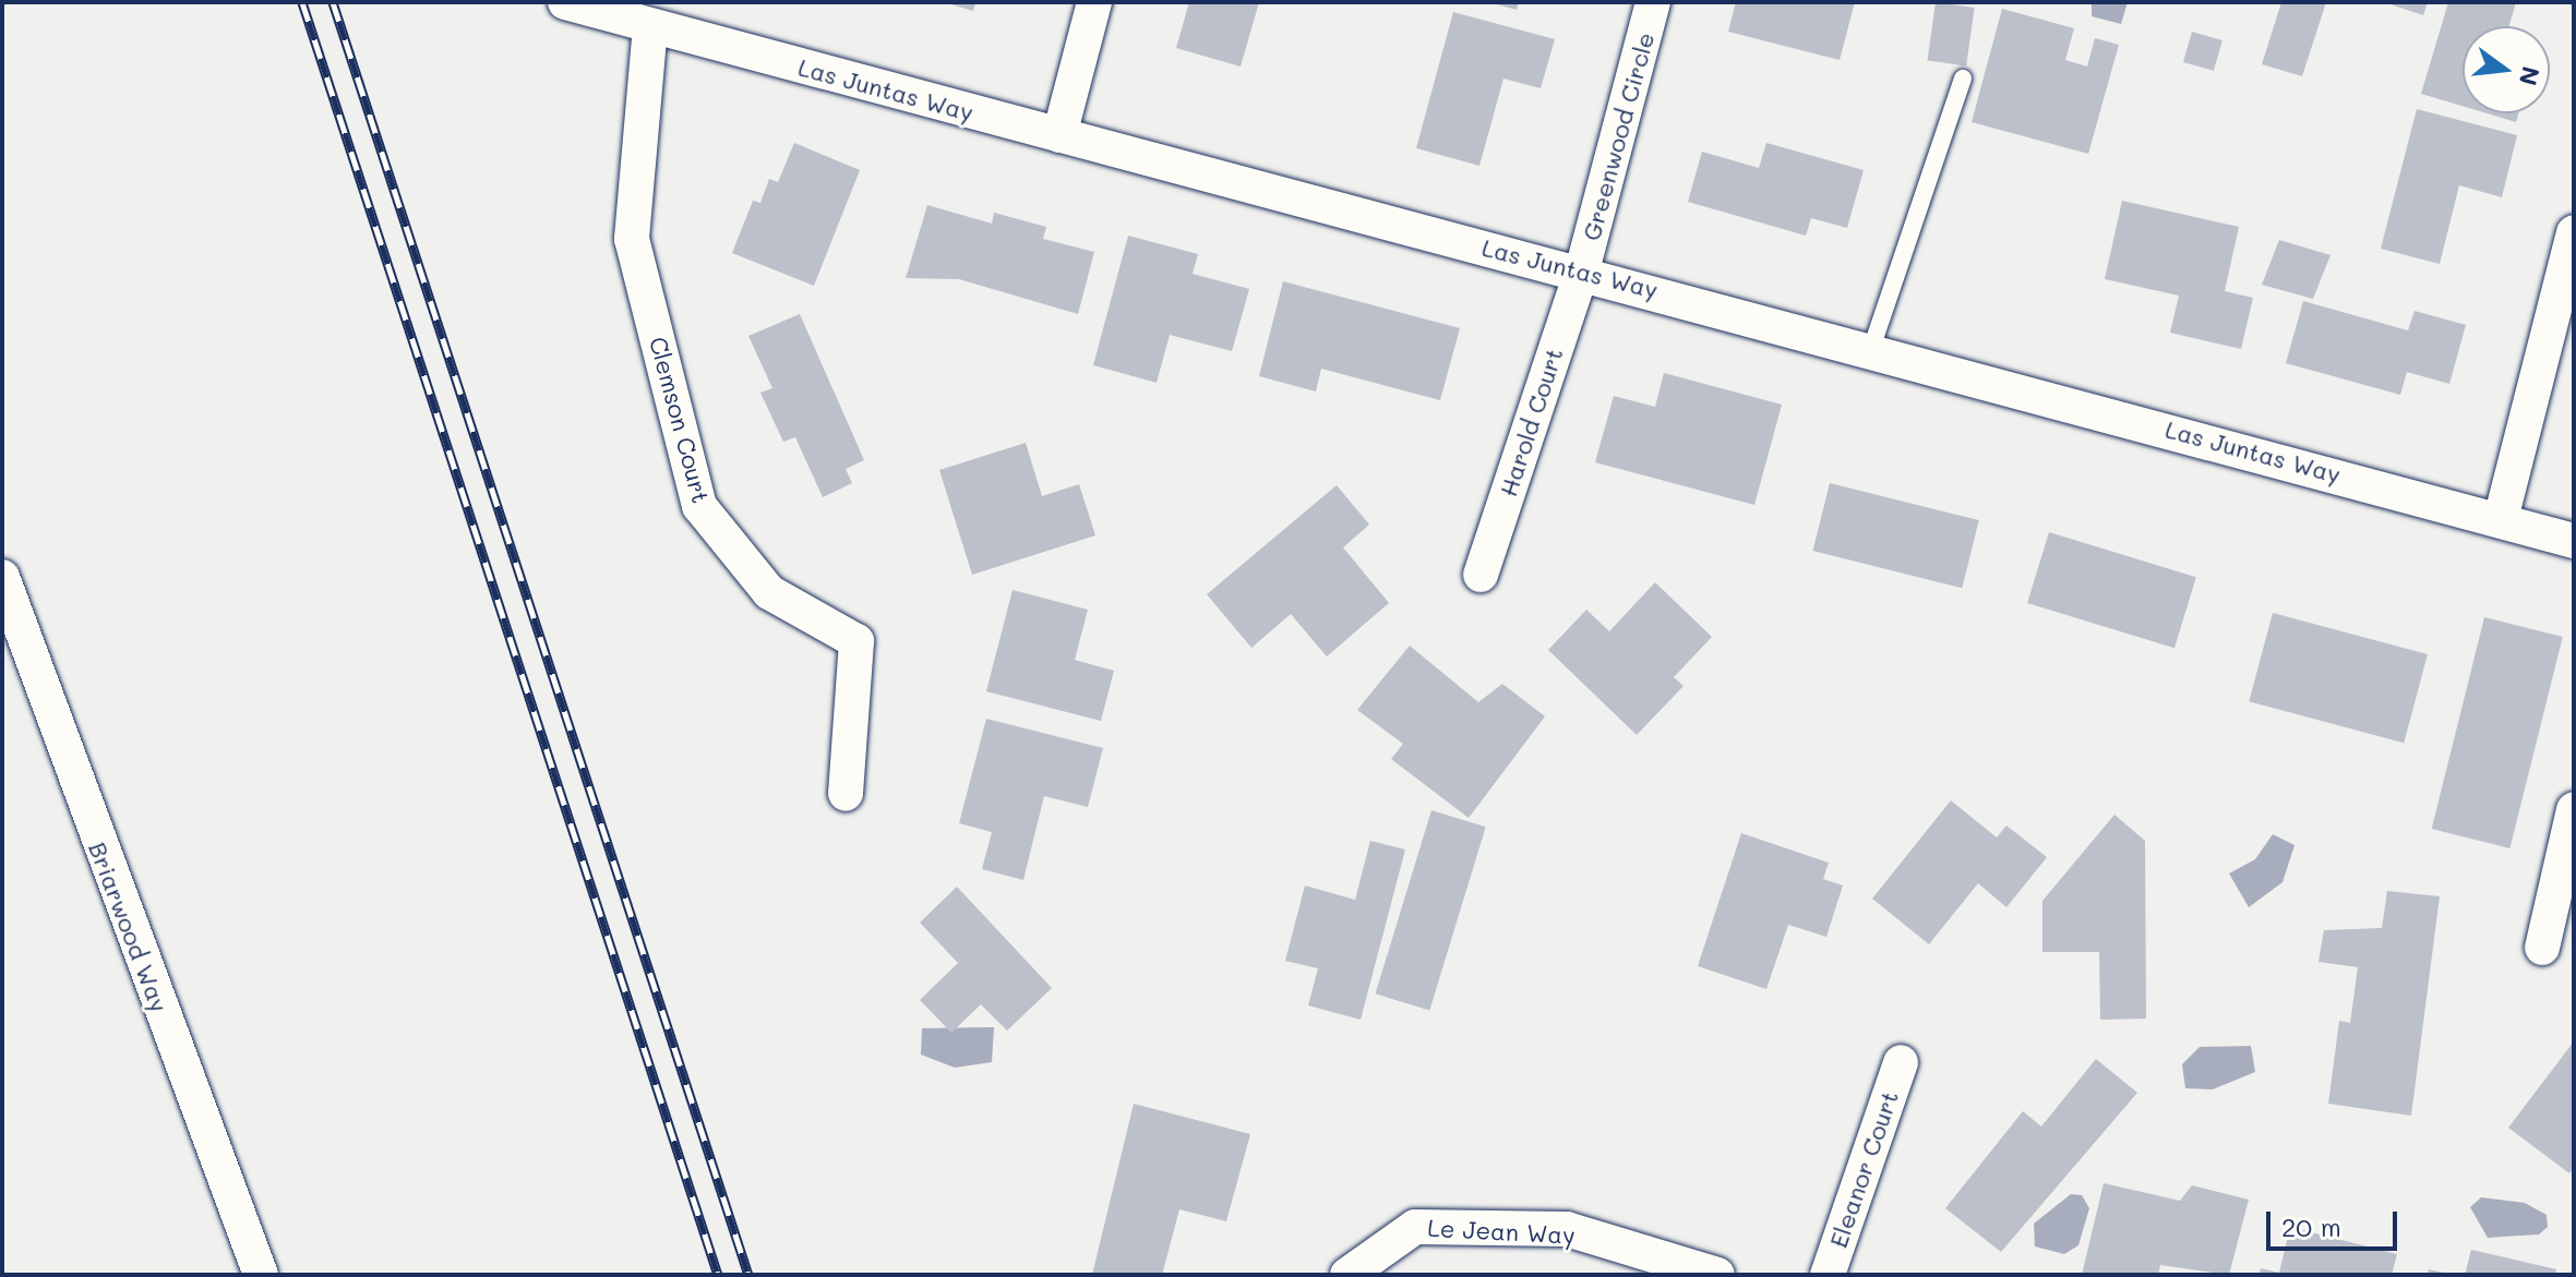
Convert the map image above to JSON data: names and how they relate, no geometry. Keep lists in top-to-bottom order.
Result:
{
  "streets": {
    "street": [
      "Las Juntas Way",
      "Greenwood Circle",
      "Clemson Court",
      "Harold Court",
      "Briarwood Way",
      "Eleanor Court",
      "Le Jean Way"
    ]
  },
  "crossings": [
    ["Las Juntas Way", "Greenwood Circle"],
    ["Las Juntas Way", "Clemson Court"],
    ["Las Juntas Way", "Harold Court"],
    ["Greenwood Circle", "Harold Court"]
  ],
  "scale_bar": "20 m",
  "north": "right"
}
